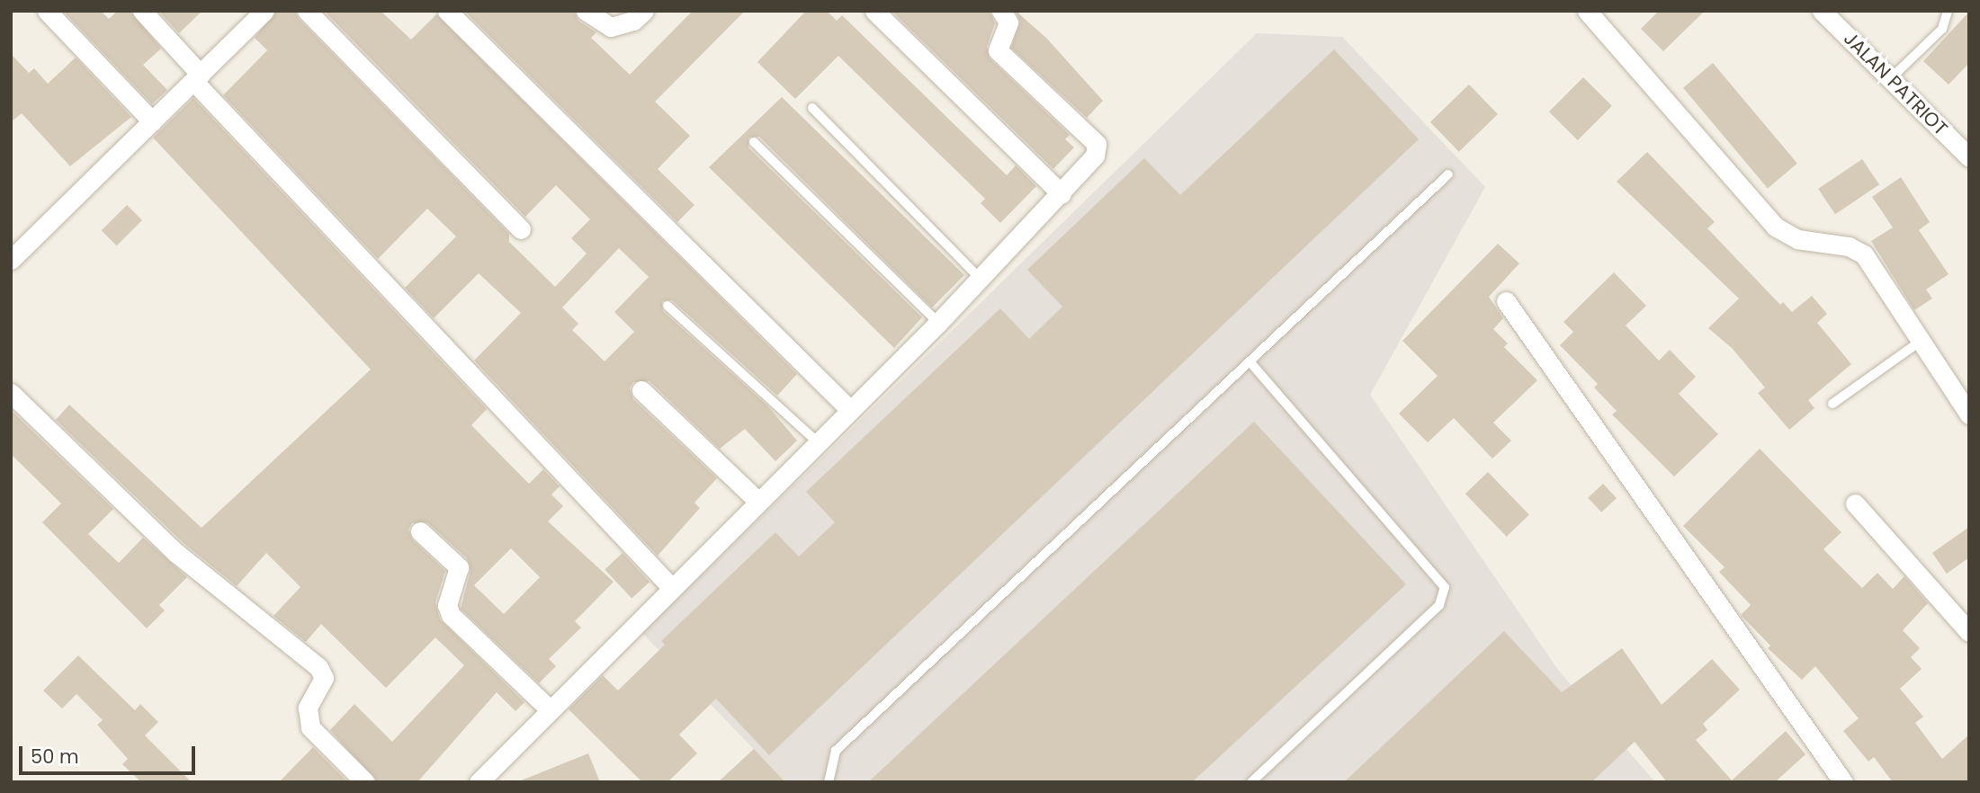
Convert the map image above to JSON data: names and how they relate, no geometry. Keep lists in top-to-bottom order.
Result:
{
  "streets": {
    "street": ["JALAN PATRIOT"]
  },
  "scale_bar": "50 m"
}
